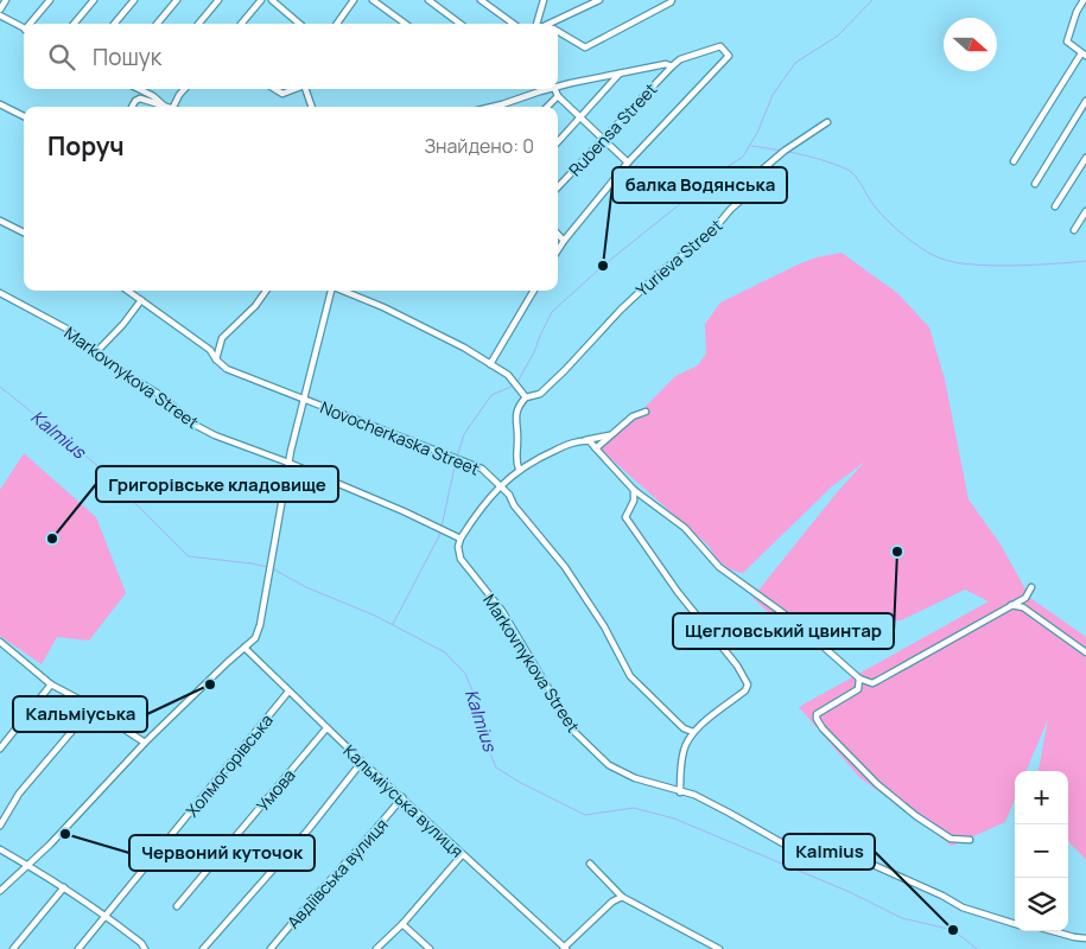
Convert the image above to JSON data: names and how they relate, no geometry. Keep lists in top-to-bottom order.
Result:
{
  "streets": {
    "street": [
      "Rubensa Street",
      "Yurieva Street",
      "Markovnykova Street",
      "Novocherkaska Street",
      "Холмогорівська",
      "Умова",
      "Кальміуська вулиця",
      "Авдіївська вулиця"
    ]
  },
  "crossings": [
    ["Холмогорівська", "Кальміуська вулиця"],
    ["Умова", "Кальміуська вулиця"],
    ["Кальміуська вулиця", "Авдіївська вулиця"]
  ],
  "water": ["Kalmius"],
  "places": [
    "балка Водянська",
    "Григорівське кладовище",
    "Щегловський цвинтар",
    "Кальміуська",
    "Червоний куточок",
    "Kalmius"
  ],
  "north": "right",
  "page": {
    "search": "Пошук",
    "heading": ["Поруч", "Знайдено: 0"],
    "map_buttons": ["+", "−"]
  }
}
